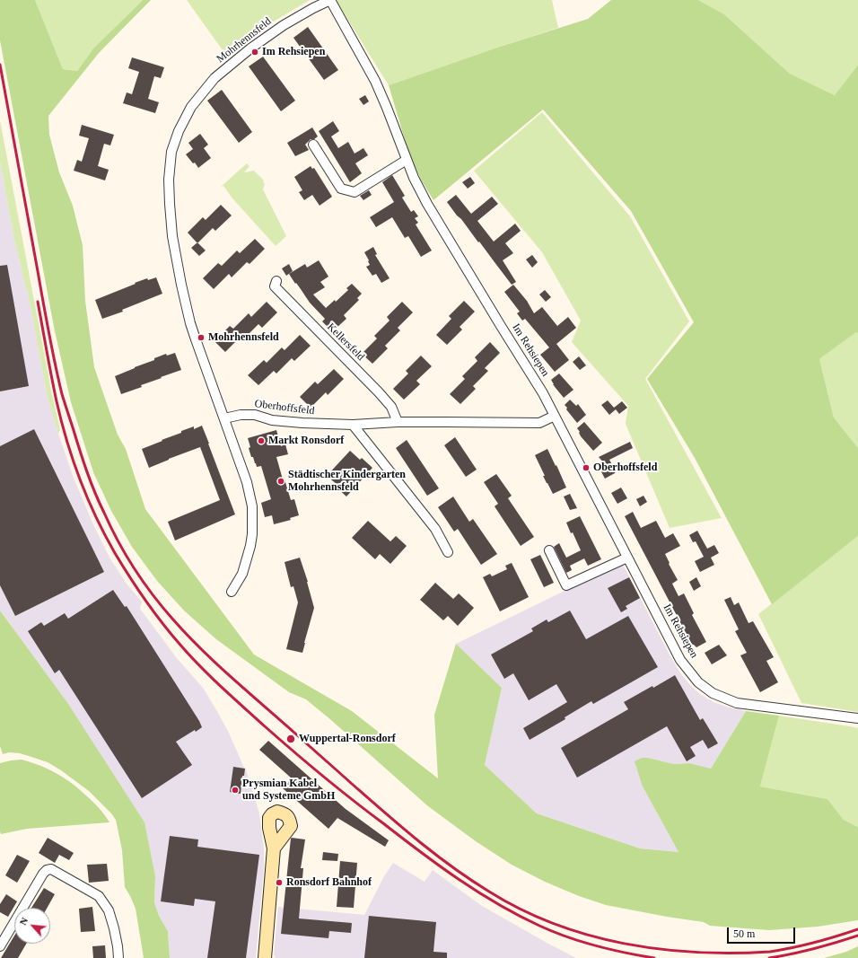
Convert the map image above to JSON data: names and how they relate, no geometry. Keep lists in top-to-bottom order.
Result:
{
  "streets": {
    "street": [
      "Mohrhennsfeld",
      "Kellersfeld",
      "Im Rehsiepen",
      "Oberhoffsfeld"
    ]
  },
  "crossings": [
    ["Mohrhennsfeld", "Im Rehsiepen"],
    ["Mohrhennsfeld", "Oberhoffsfeld"],
    ["Kellersfeld", "Oberhoffsfeld"],
    ["Im Rehsiepen", "Oberhoffsfeld"]
  ],
  "places": [
    "Im Rehsiepen",
    "Mohrhennsfeld",
    "Markt Ronsdorf",
    "Oberhoffsfeld",
    "Städtischer Kindergarten Mohrhennsfeld",
    "Wuppertal-Ronsdorf",
    "Prysmian Kabel und Systeme GmbH",
    "Ronsdorf Bahnhof"
  ],
  "scale_bar": "50 m",
  "north": "top left"
}
